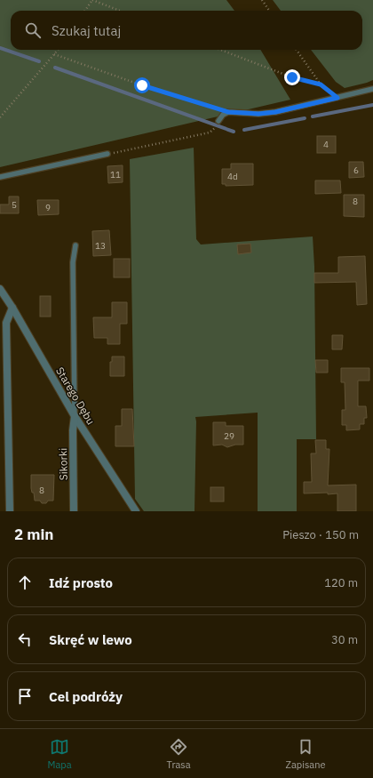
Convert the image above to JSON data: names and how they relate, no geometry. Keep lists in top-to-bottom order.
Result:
{
  "streets": {
    "street": ["Starego Dębu", "Sikorki"]
  },
  "crossings": [
    ["Starego Dębu", "Sikorki"]
  ],
  "house_numbers": [
    "4",
    "6",
    "11",
    "4d",
    "8",
    "5",
    "9",
    "13",
    "29",
    "8"
  ],
  "page": {
    "search": "Szukaj tutaj",
    "heading": ["2 min", "Pieszo · 150 m"],
    "list": [
      ["Idź prosto", "120 m"],
      ["Skręć w lewo", "30 m"],
      "Cel podróży"
    ],
    "nav": ["Mapa", "Trasa", "Zapisane"]
  }
}
